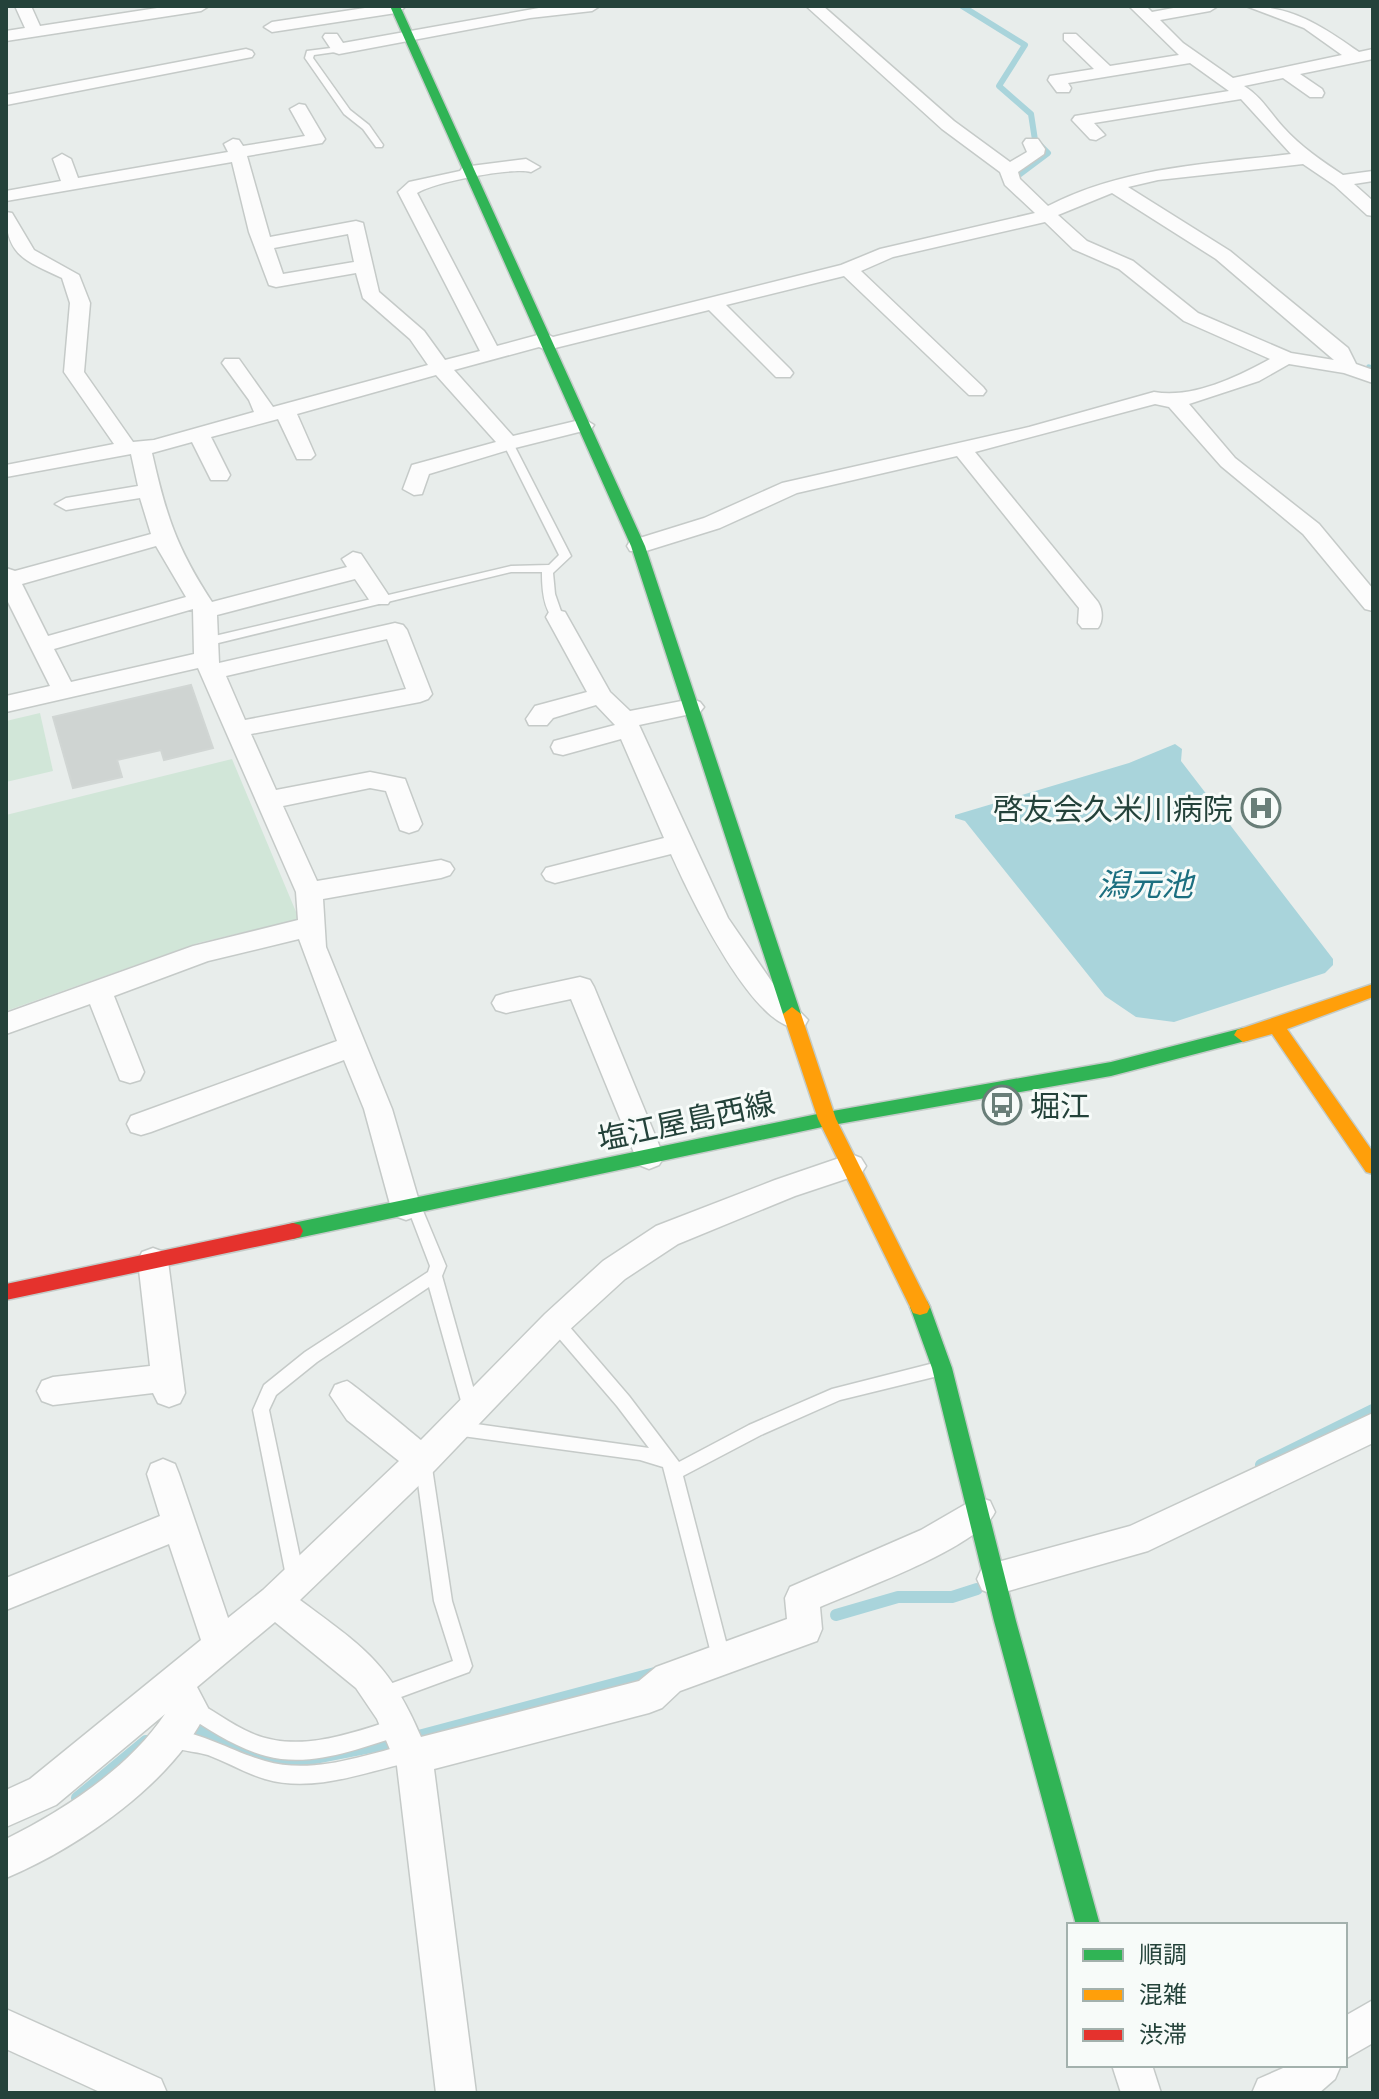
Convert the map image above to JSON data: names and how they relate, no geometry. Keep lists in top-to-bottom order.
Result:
{
  "streets": {
    "street": ["塩江屋島西線"]
  },
  "water": ["潟元池"],
  "places": {
    "hospital": ["啓友会久米川病院"],
    "bus stop": ["堀江"]
  },
  "legend": ["順調", "混雑", "渋滞"]
}
